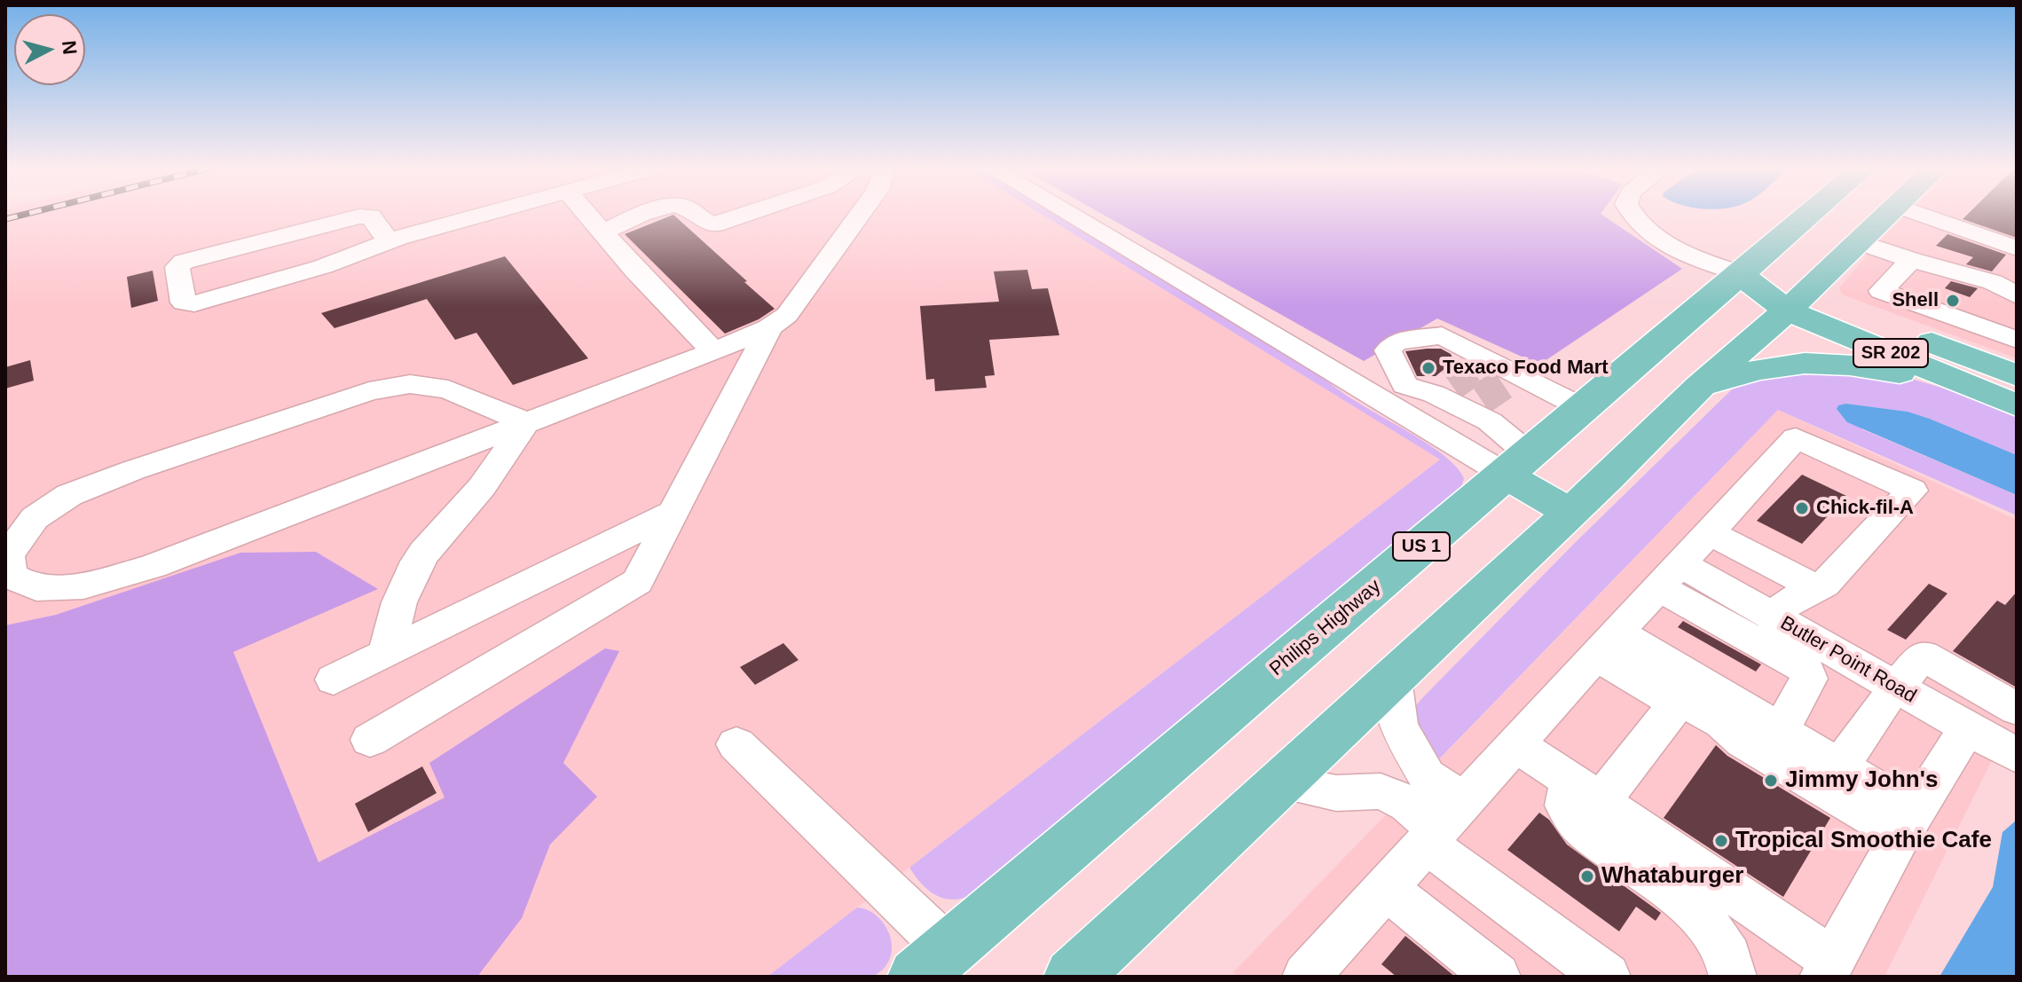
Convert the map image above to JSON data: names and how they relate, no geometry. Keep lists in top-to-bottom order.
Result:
{
  "streets": {
    "main road": ["SR 202", "US 1", "Philips Highway"],
    "lane": ["Butler Point Road"]
  },
  "crossings": [
    ["SR 202", "Philips Highway"]
  ],
  "places": [
    "Shell",
    "Texaco Food Mart",
    "Chick-fil-A",
    "Jimmy John's",
    "Tropical Smoothie Cafe",
    "Whataburger"
  ],
  "north": "right"
}
